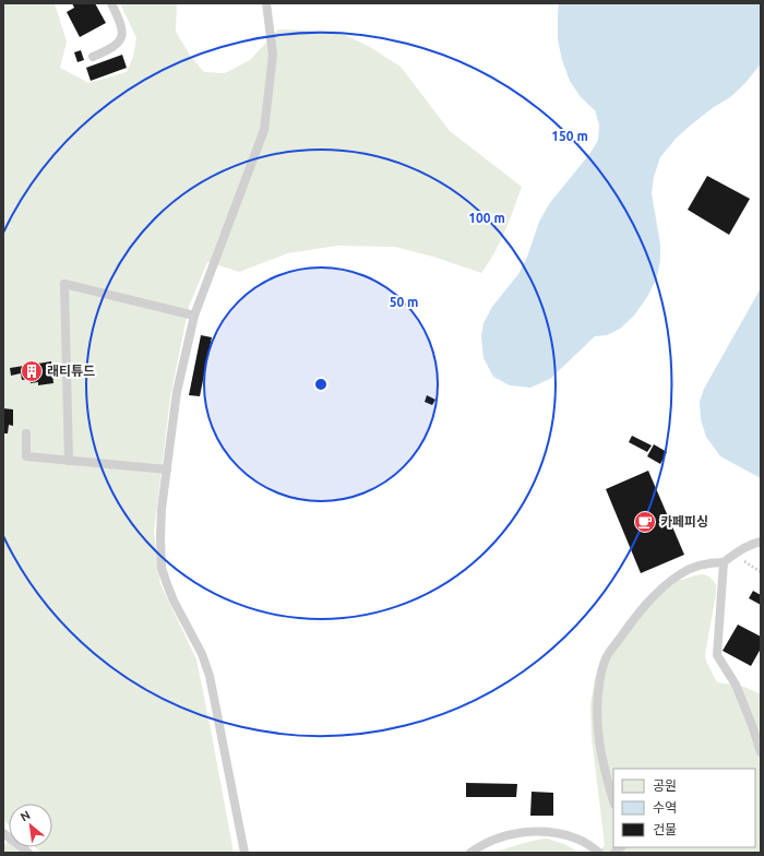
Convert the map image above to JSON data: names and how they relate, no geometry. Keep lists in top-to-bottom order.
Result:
{
  "places": {
    "building": ["래티튜드"],
    "cafe": ["카페피싱"]
  },
  "legend": ["공원", "수역", "건물"],
  "north": "top left",
  "rings": ["150 m", "100 m", "50 m"]
}
